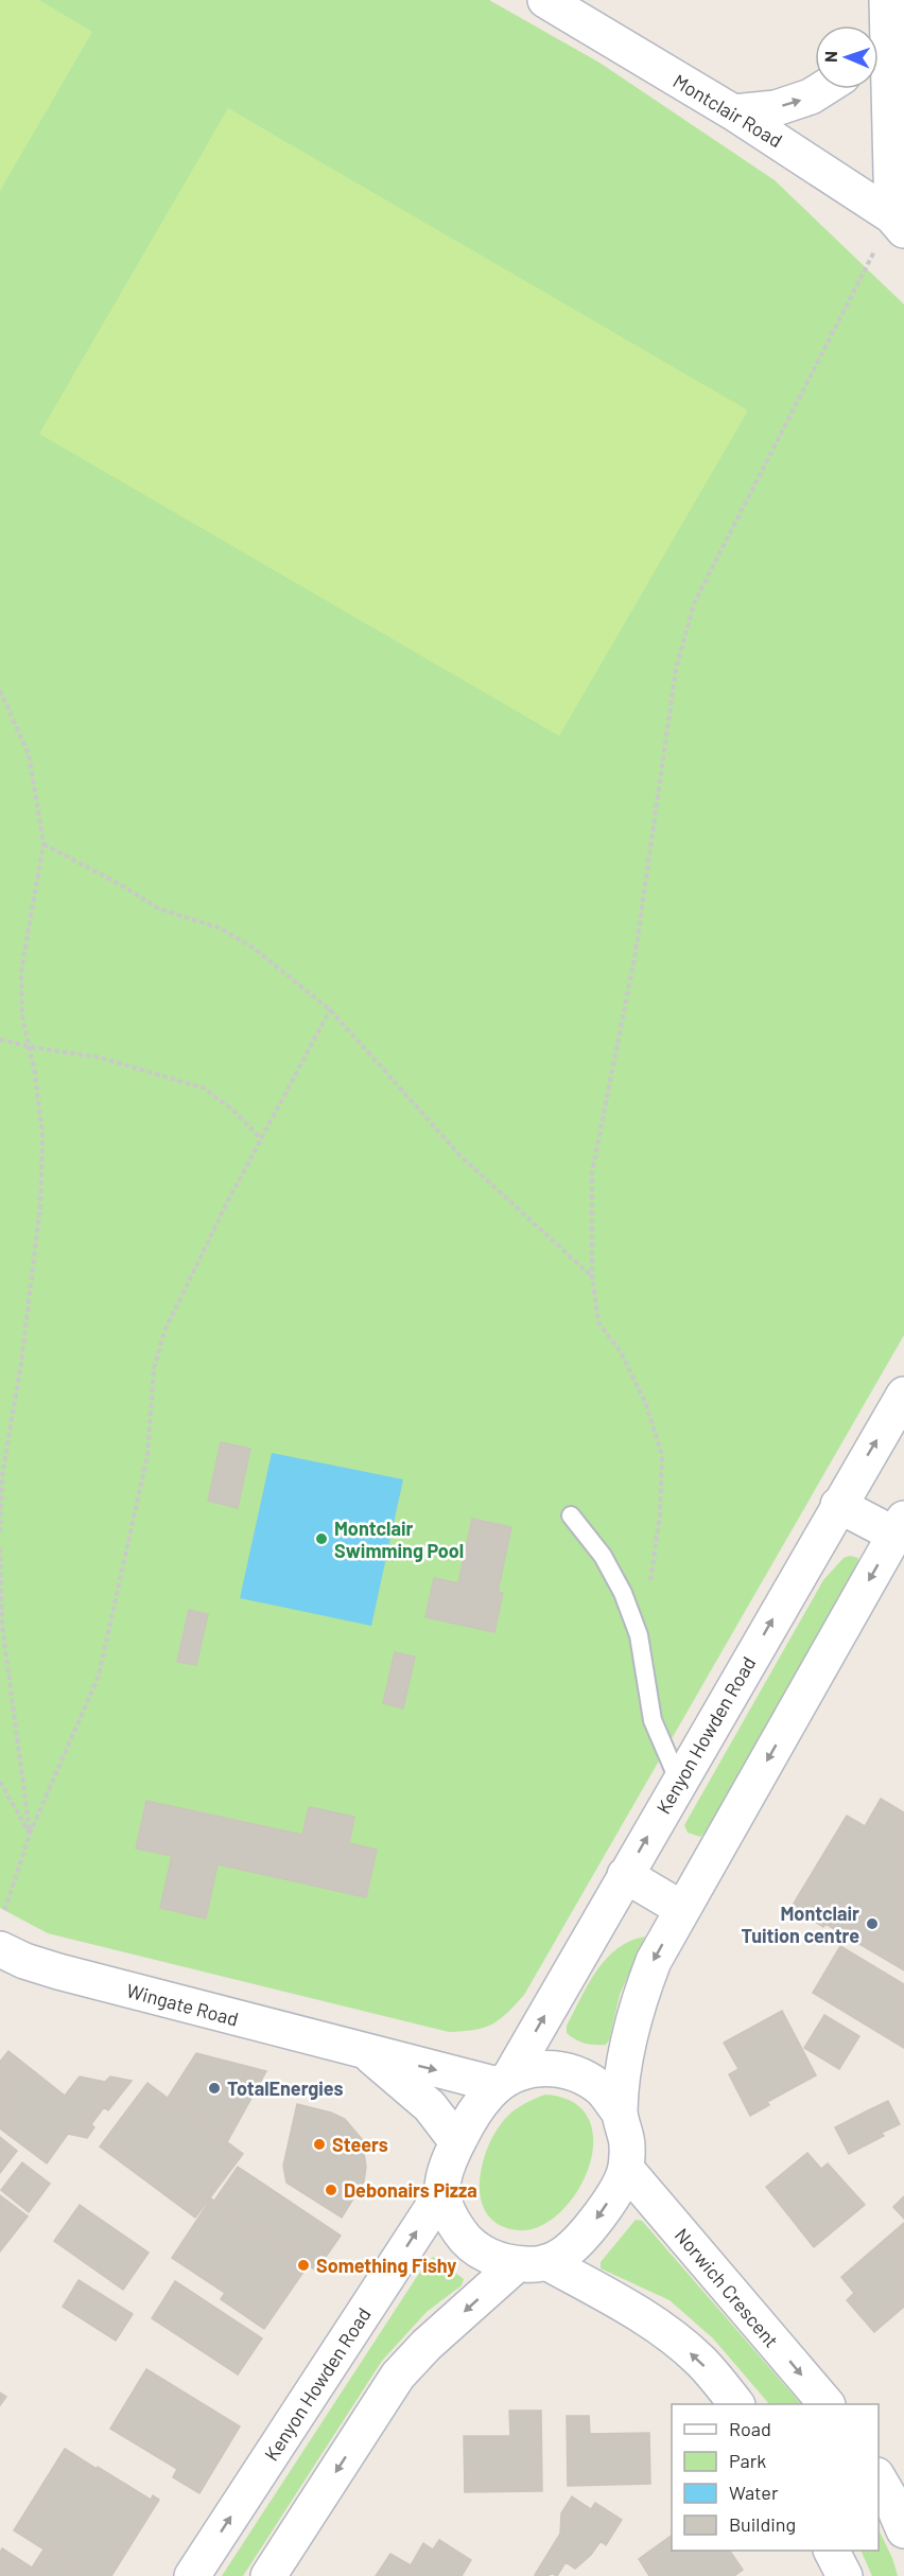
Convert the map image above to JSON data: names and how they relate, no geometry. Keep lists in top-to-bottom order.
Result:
{
  "streets": {
    "street": [
      "Montclair Road",
      "Kenyon Howden Road",
      "Wingate Road",
      "Norwich Crescent"
    ]
  },
  "crossings": [
    ["Kenyon Howden Road", "Wingate Road"],
    ["Kenyon Howden Road", "Norwich Crescent"],
    ["Wingate Road", "Norwich Crescent"]
  ],
  "places": [
    "Montclair Swimming Pool",
    "Montclair Tuition centre",
    "TotalEnergies",
    "Steers",
    "Debonairs Pizza",
    "Something Fishy"
  ],
  "legend": [
    "Road",
    "Park",
    "Water",
    "Building"
  ],
  "north": "left"
}
